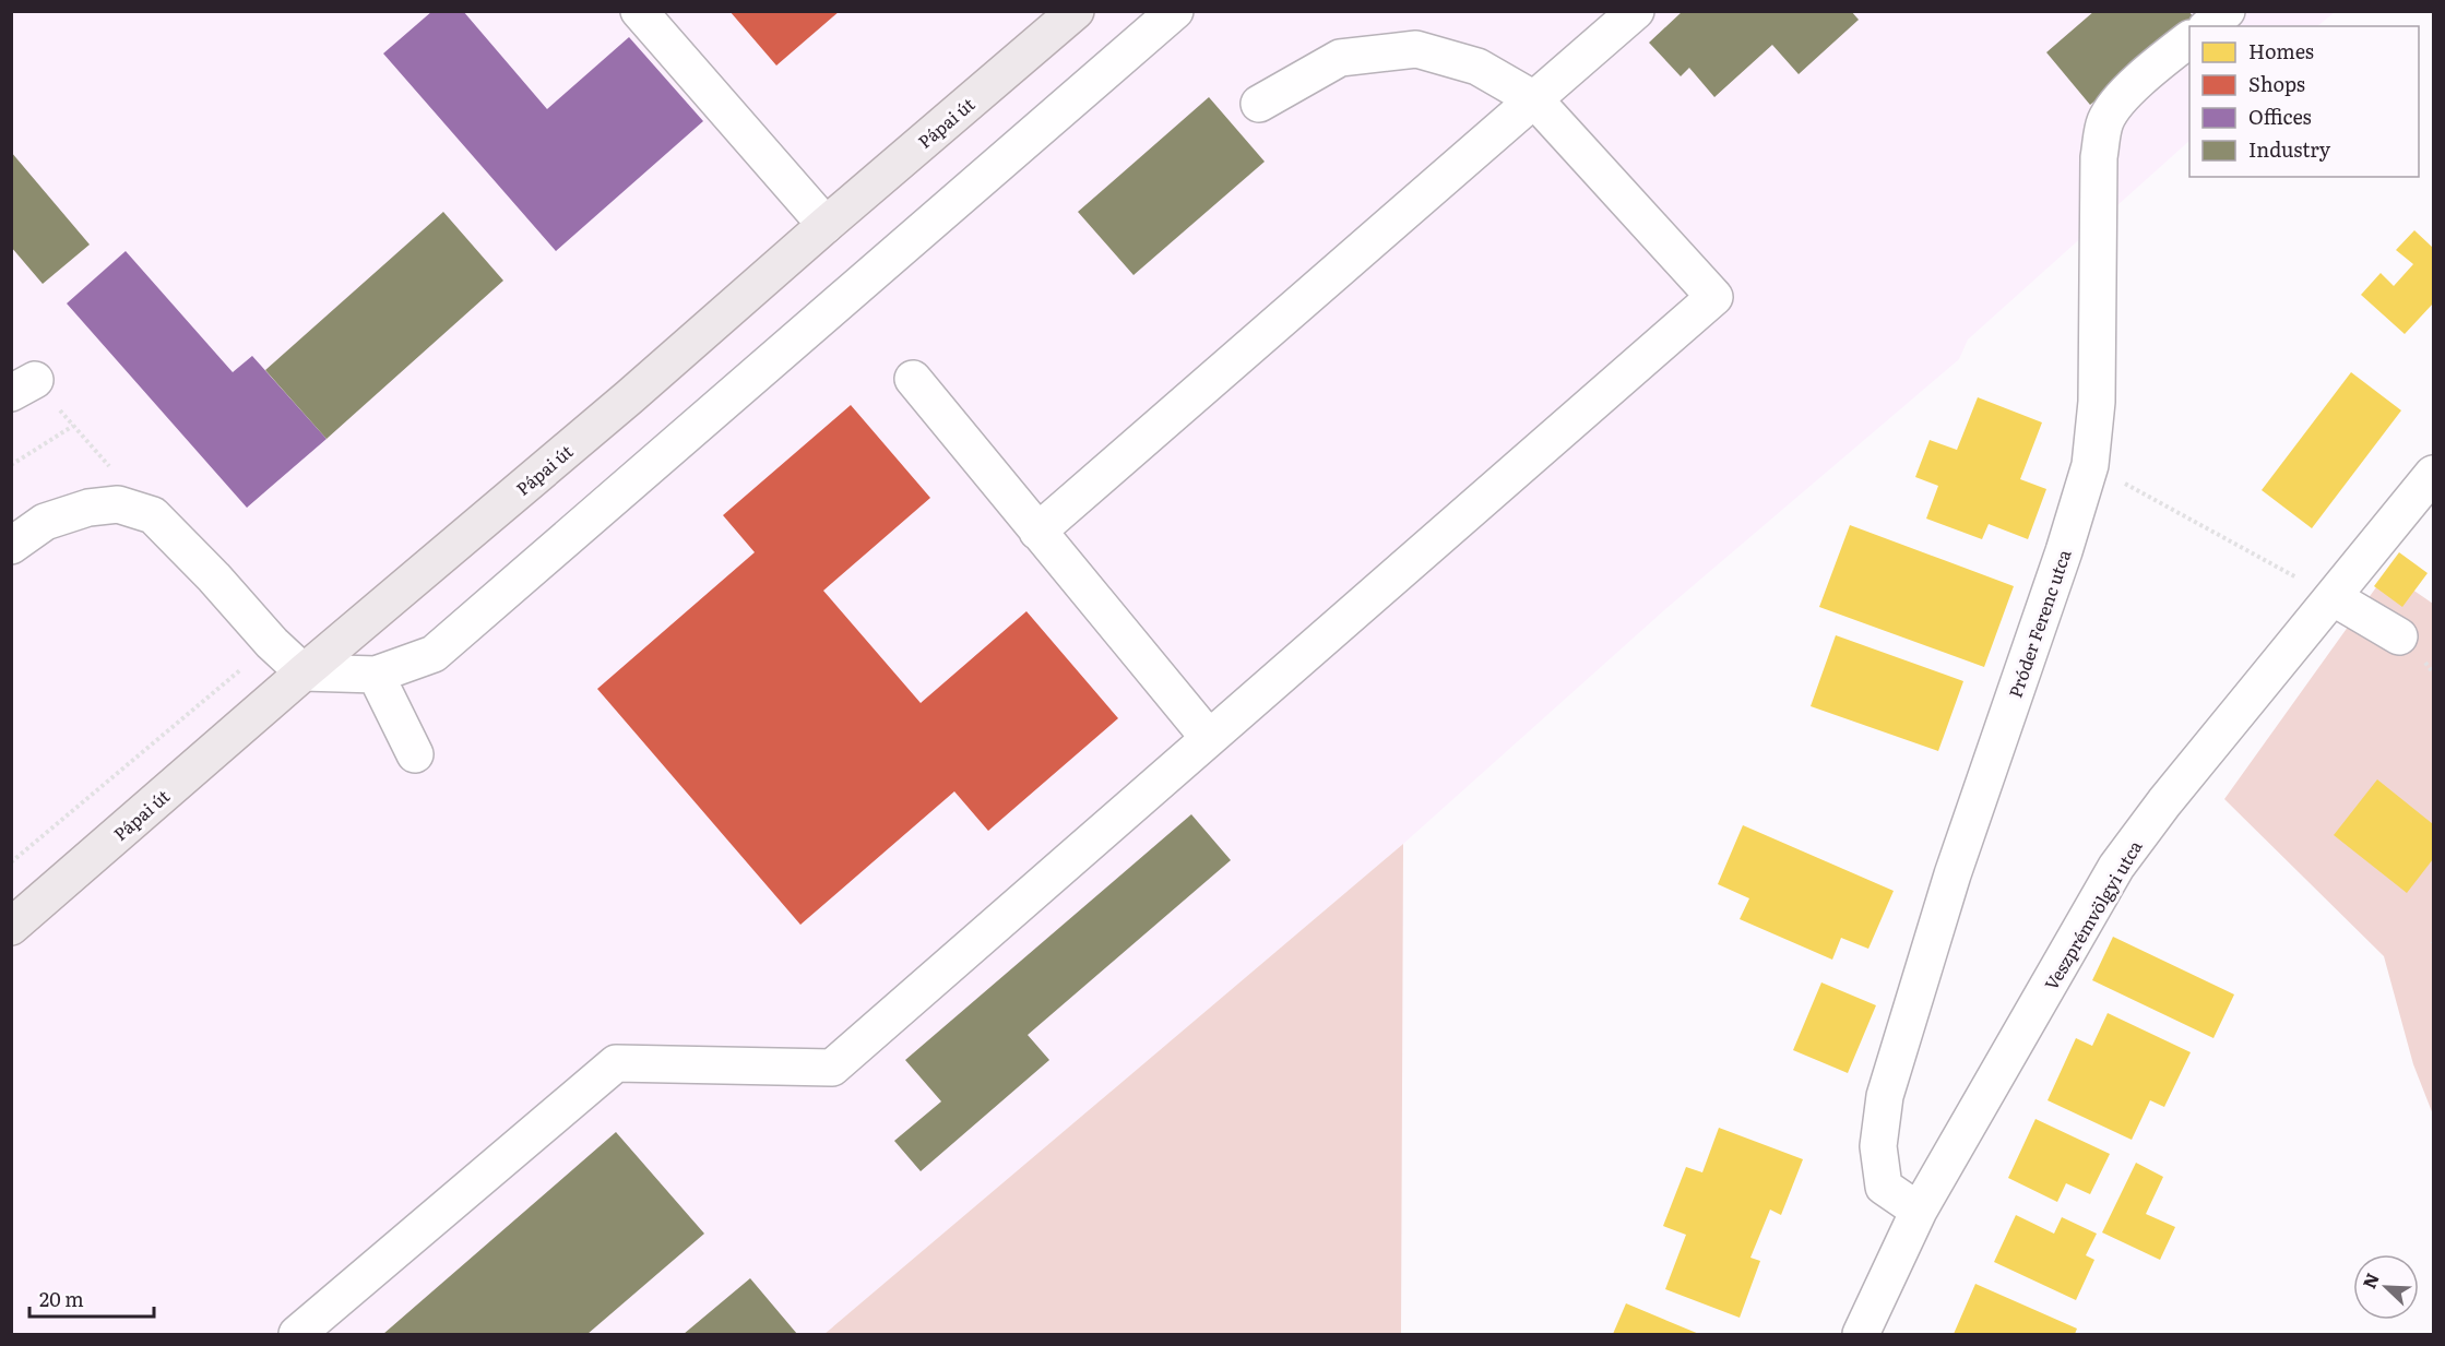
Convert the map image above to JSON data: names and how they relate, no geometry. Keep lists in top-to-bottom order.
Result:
{
  "streets": {
    "main road": ["Pápai út"],
    "street": ["Próder Ferenc utca", "Veszprémvölgyi utca"]
  },
  "crossings": [
    ["Próder Ferenc utca", "Veszprémvölgyi utca"]
  ],
  "legend": [
    "Homes",
    "Shops",
    "Offices",
    "Industry"
  ],
  "scale_bar": "20 m",
  "north": "top left"
}
